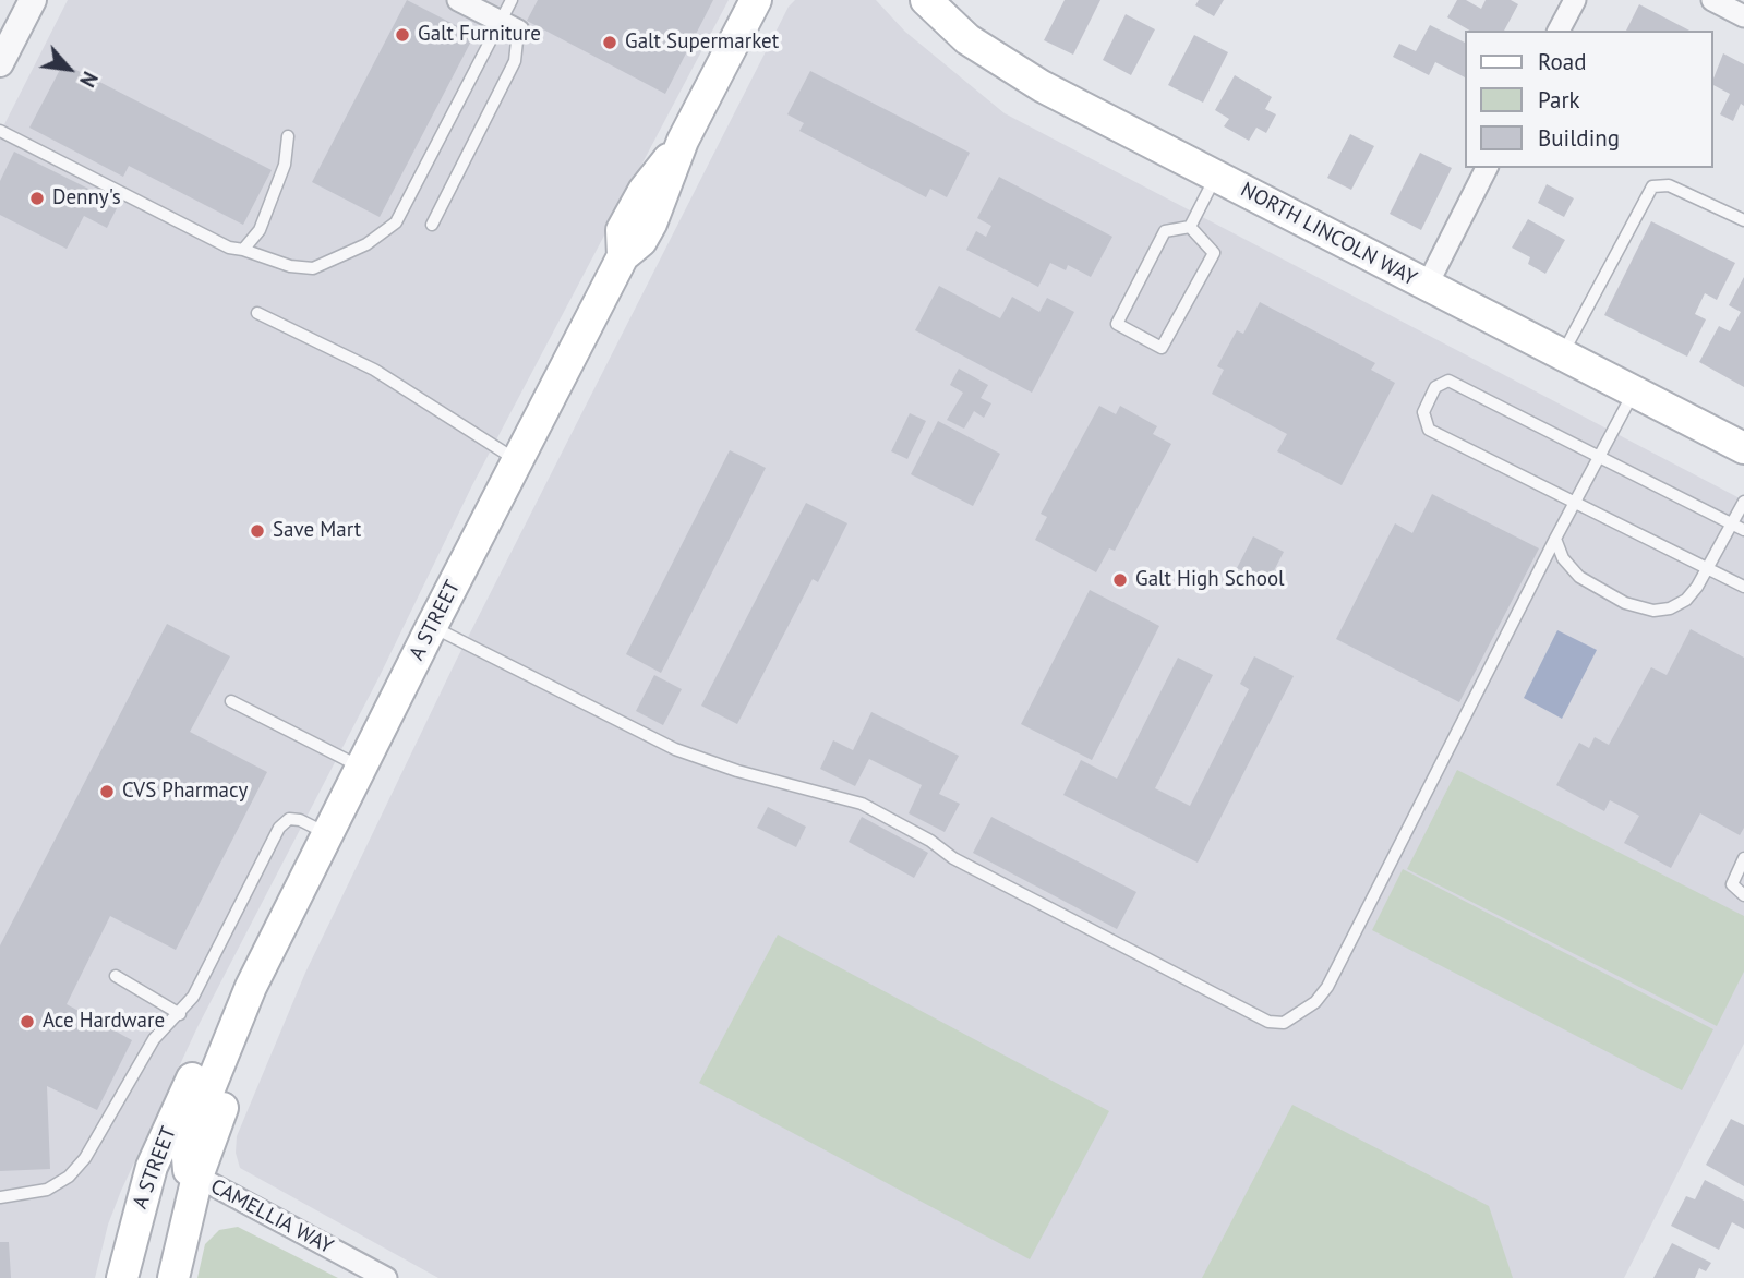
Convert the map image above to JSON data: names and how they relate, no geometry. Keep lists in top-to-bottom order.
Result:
{
  "streets": {
    "main road": ["NORTH LINCOLN WAY", "A STREET"],
    "street": ["CAMELLIA WAY"]
  },
  "crossings": [
    ["A STREET", "CAMELLIA WAY"]
  ],
  "places": [
    "Galt Furniture",
    "Galt Supermarket",
    "Denny's",
    "Save Mart",
    "Galt High School",
    "CVS Pharmacy",
    "Ace Hardware"
  ],
  "legend": ["Road", "Park", "Building"],
  "north": "bottom right"
}
